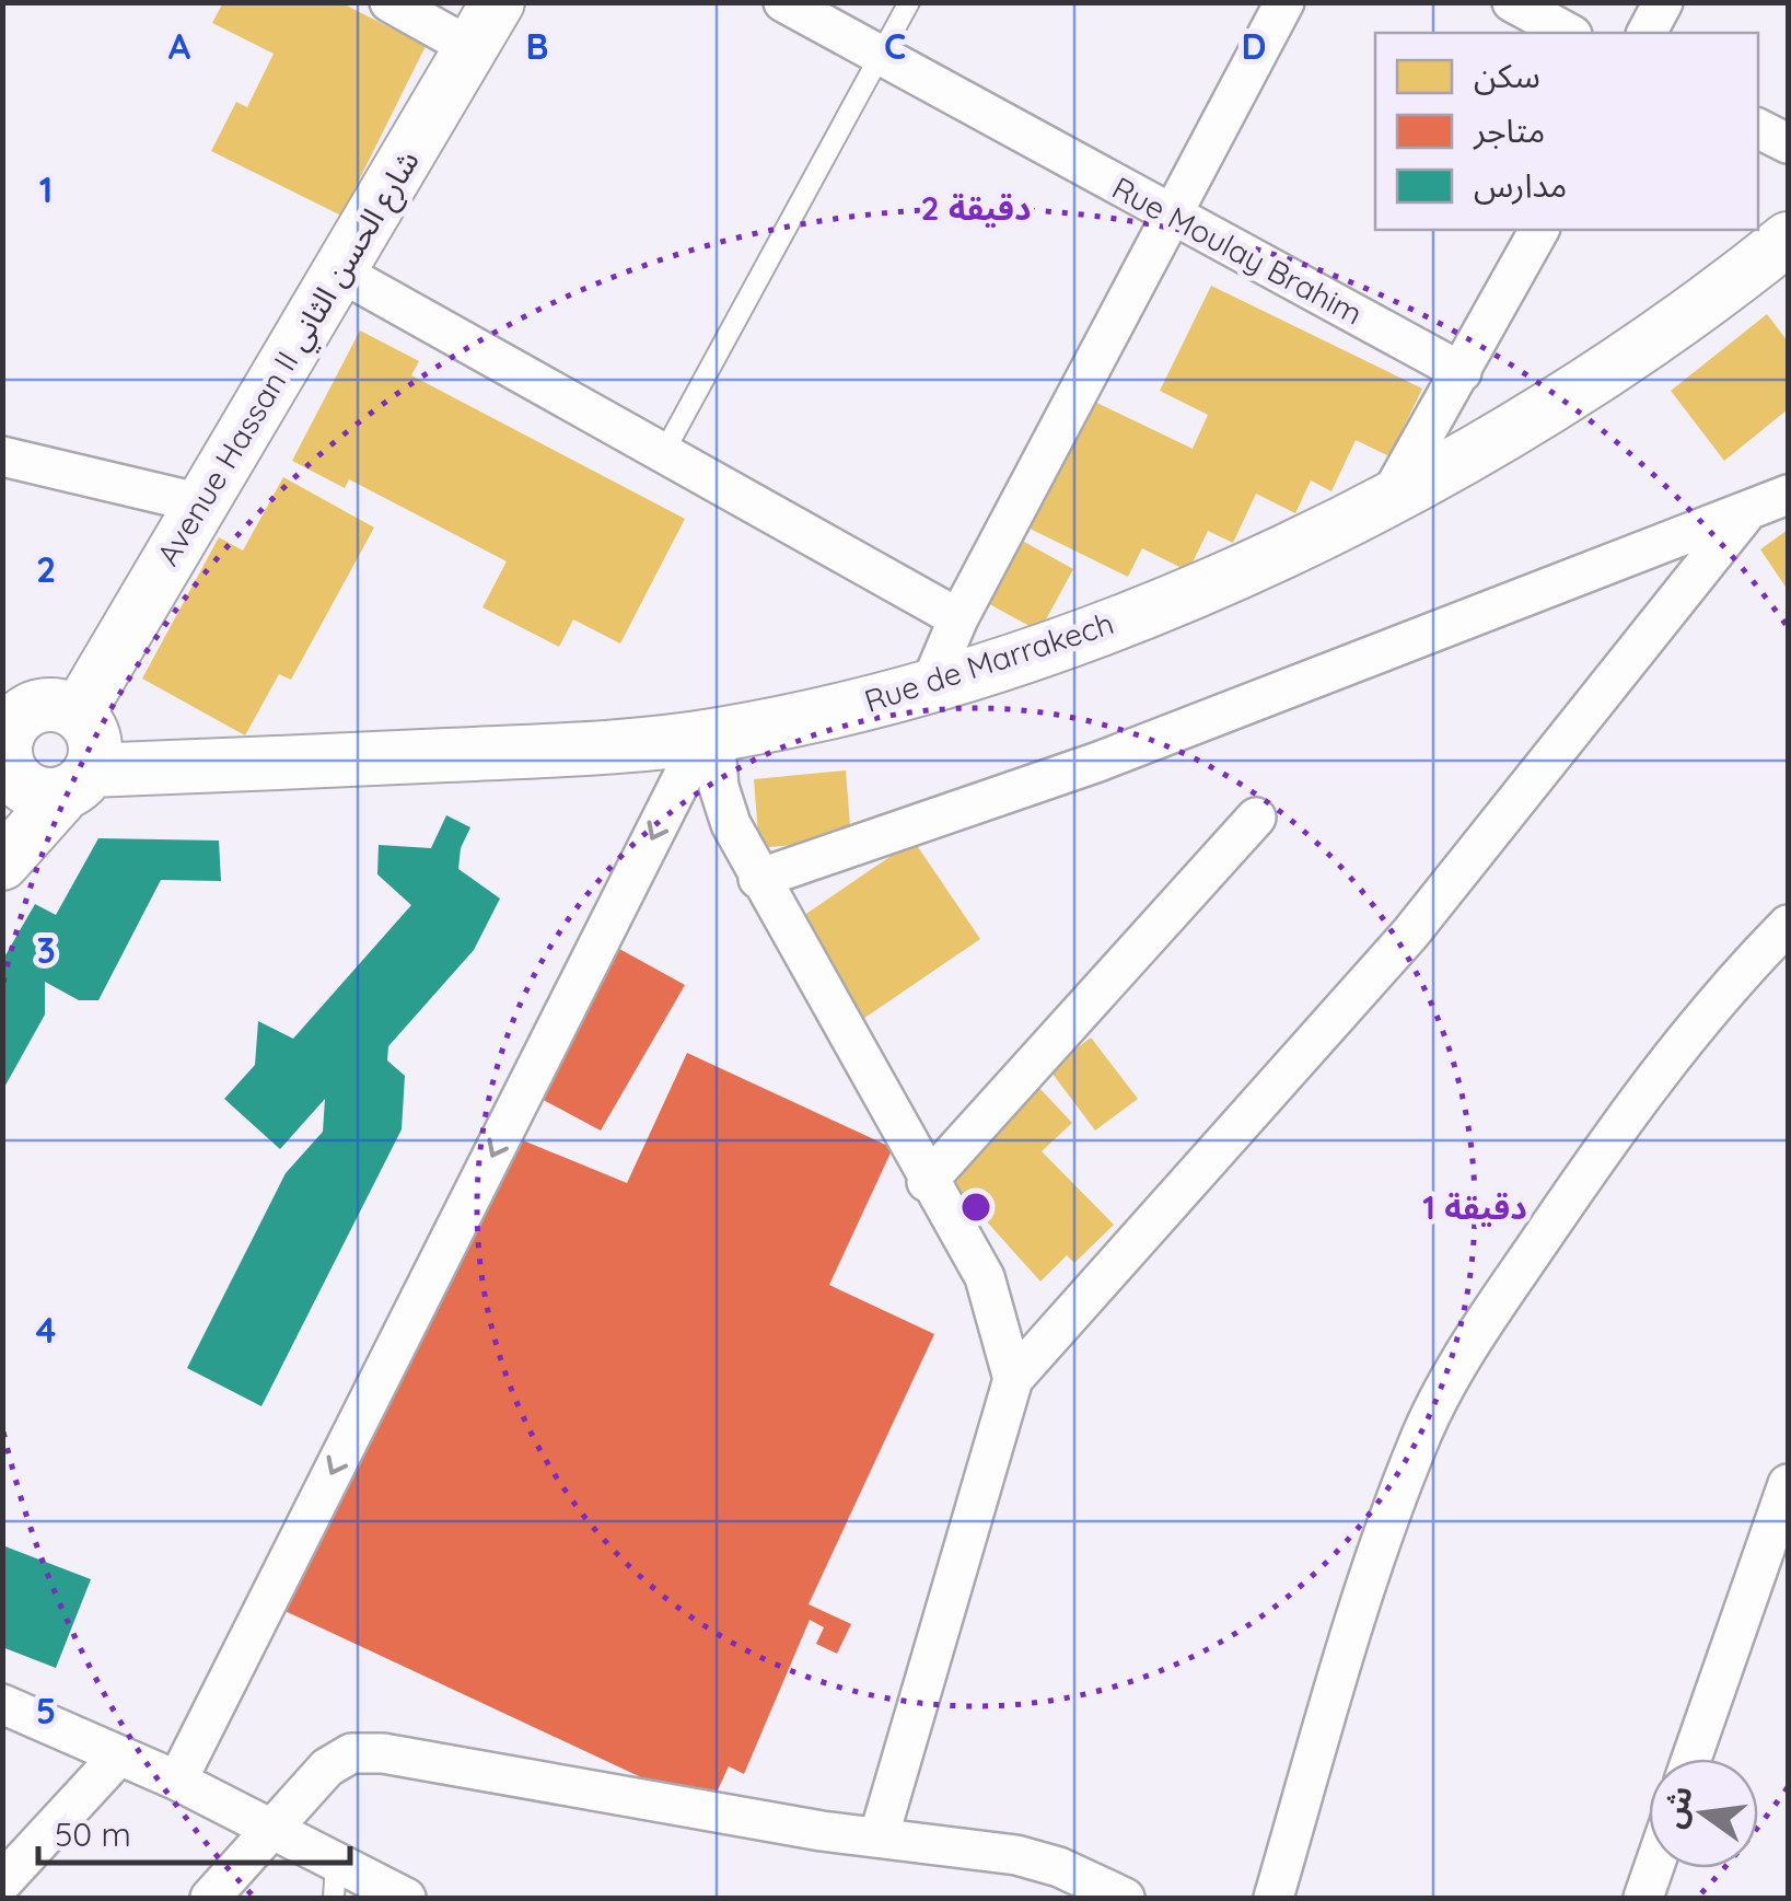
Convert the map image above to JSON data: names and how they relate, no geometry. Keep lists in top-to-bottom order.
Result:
{
  "streets": {
    "street": ["Rue Moulay Brahim", "Avenue Hassan II شارع الحسن الثاني", "Rue de Marrakech"]
  },
  "crossings": [
    ["Avenue Hassan II شارع الحسن الثاني", "Rue de Marrakech"]
  ],
  "legend": ["سكن", "متاجر", "مدارس"],
  "scale_bar": "50 m",
  "north": "left",
  "grid": {
    "columns": [
      "A",
      "B",
      "C",
      "D"
    ],
    "rows": [
      "1",
      "2",
      "3",
      "4",
      "5"
    ]
  },
  "rings": ["2 دقيقة", "1 دقيقة"]
}
